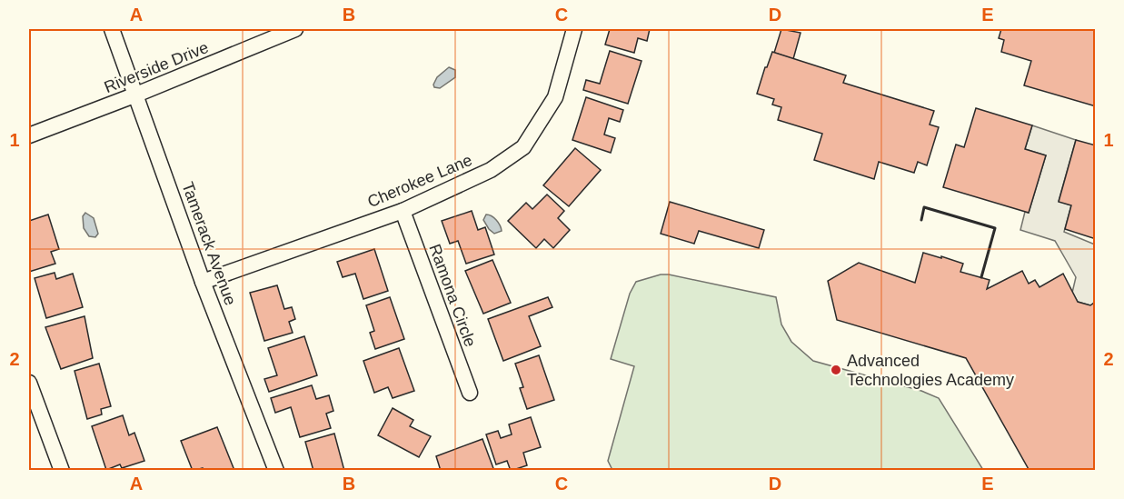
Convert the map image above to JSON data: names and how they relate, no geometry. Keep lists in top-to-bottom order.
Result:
{
  "streets": {
    "street": [
      "Riverside Drive",
      "Cherokee Lane",
      "Tamerack Avenue",
      "Ramona Circle"
    ]
  },
  "crossings": [
    ["Riverside Drive", "Tamerack Avenue"],
    ["Cherokee Lane", "Tamerack Avenue"],
    ["Cherokee Lane", "Ramona Circle"]
  ],
  "places": ["Advanced Technologies Academy"],
  "grid": {
    "columns": [
      "A",
      "B",
      "C",
      "D",
      "E"
    ],
    "rows": ["1", "2"]
  }
}
